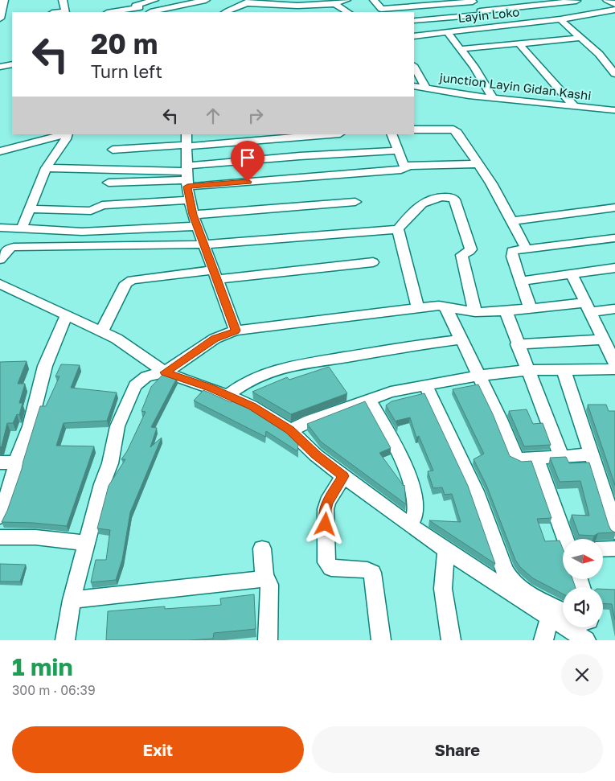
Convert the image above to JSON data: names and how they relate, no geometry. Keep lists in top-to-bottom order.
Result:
{
  "streets": {
    "street": ["Layin Loko", "junction Layin Gidan Kashi"]
  },
  "north": "right",
  "page": {
    "turn": ["20 m", "Turn left"],
    "heading": ["1 min", "300 m · 06:39"],
    "buttons": ["Exit", "Share"]
  }
}
